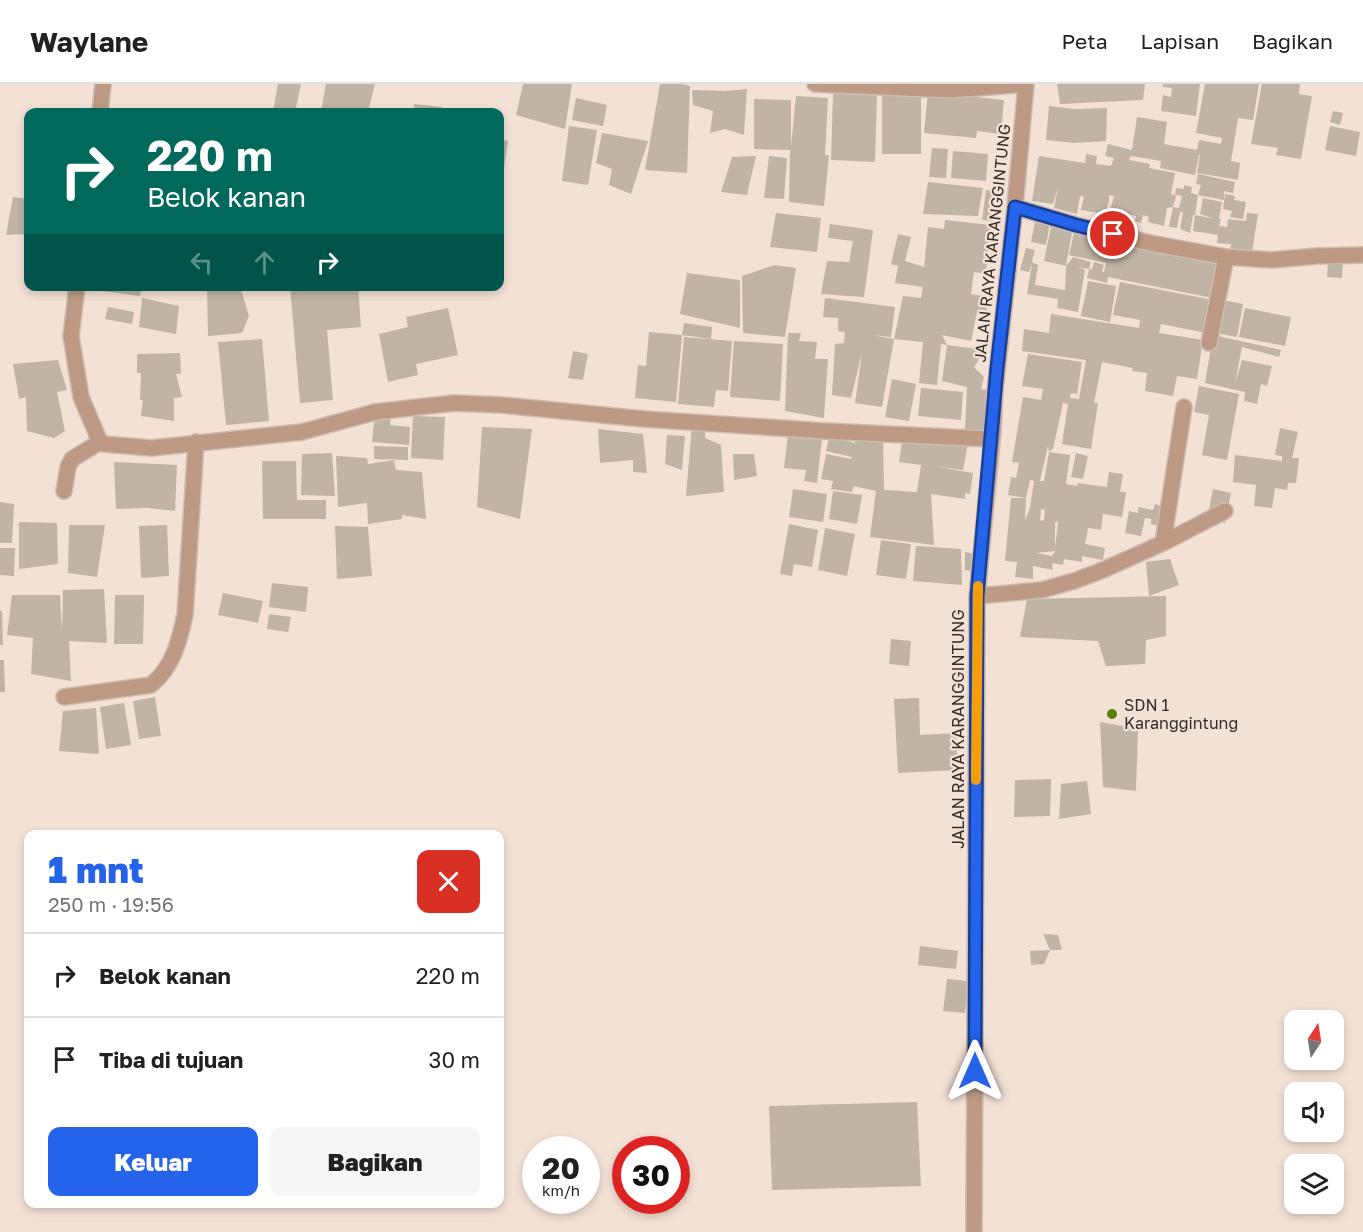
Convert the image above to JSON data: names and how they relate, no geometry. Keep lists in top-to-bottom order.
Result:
{
  "streets": {
    "street": ["JALAN RAYA KARANGGINTUNG"]
  },
  "places": ["SDN 1 Karanggintung"],
  "north": "top",
  "page": {
    "header": "Waylane",
    "nav": ["Peta", "Lapisan", "Bagikan"],
    "turn": ["220 m", "Belok kanan"],
    "heading": ["1 mnt", "250 m · 19:56"],
    "list": [
      {
        "name": "Belok kanan",
        "value": "220 m"
      },
      {
        "name": "Tiba di tujuan",
        "value": "30 m"
      }
    ],
    "buttons": ["Keluar", "Bagikan"],
    "speed": "20 km/h",
    "limit": "30"
  }
}
